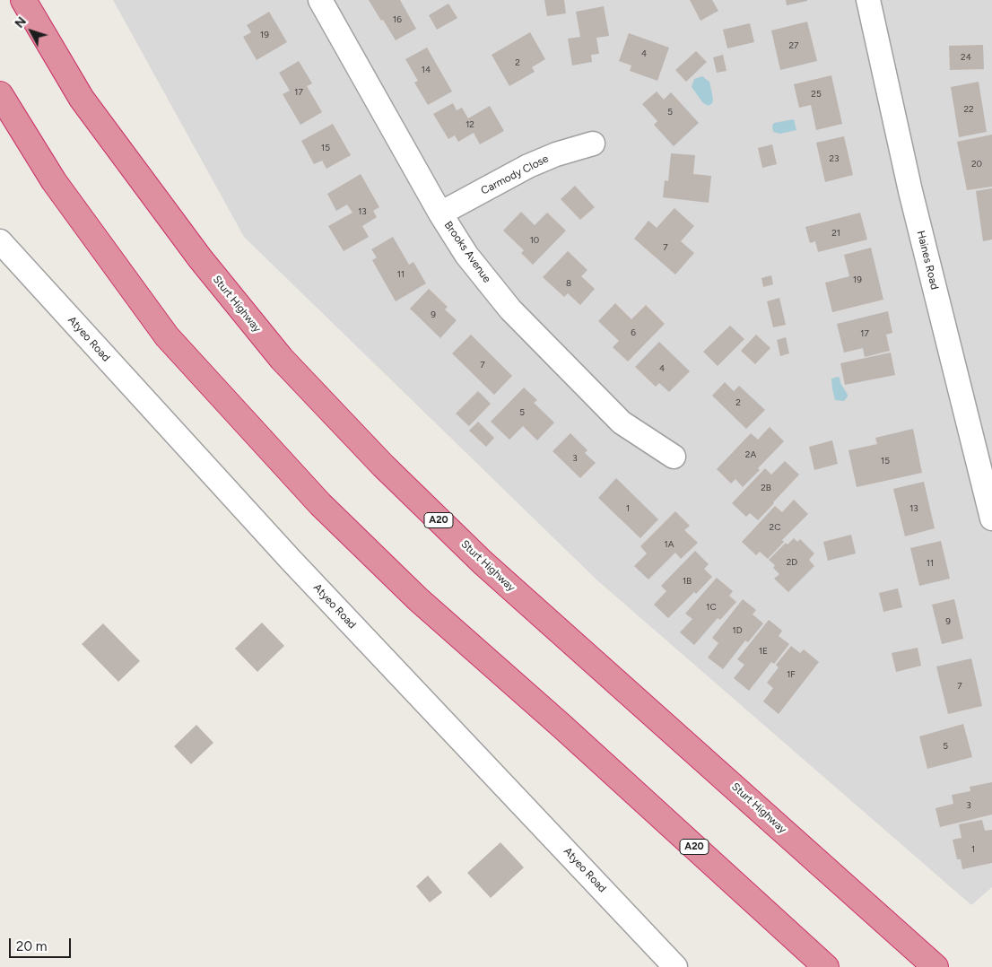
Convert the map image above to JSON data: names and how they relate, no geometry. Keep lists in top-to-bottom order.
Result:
{
  "streets": {
    "highway": ["Sturt Highway", "A20"],
    "street": [
      "Carmody Close",
      "Brooks Avenue",
      "Haines Road",
      "Atyeo Road"
    ]
  },
  "crossings": [
    ["Carmody Close", "Brooks Avenue"]
  ],
  "house_numbers": [
    "16",
    "19",
    "27",
    "4",
    "24",
    "2",
    "14",
    "17",
    "25",
    "22",
    "5",
    "12",
    "15",
    "23",
    "20",
    "13",
    "21",
    "10",
    "7",
    "11",
    "19",
    "8",
    "9",
    "6",
    "17",
    "7",
    "4",
    "2",
    "5",
    "2A",
    "3",
    "15",
    "2B",
    "1",
    "13",
    "2C",
    "1A",
    "2D",
    "11",
    "1B",
    "1C",
    "9",
    "1D",
    "1E",
    "1F",
    "7",
    "5",
    "3",
    "1"
  ],
  "scale_bar": "20 m",
  "north": "top left"
}
